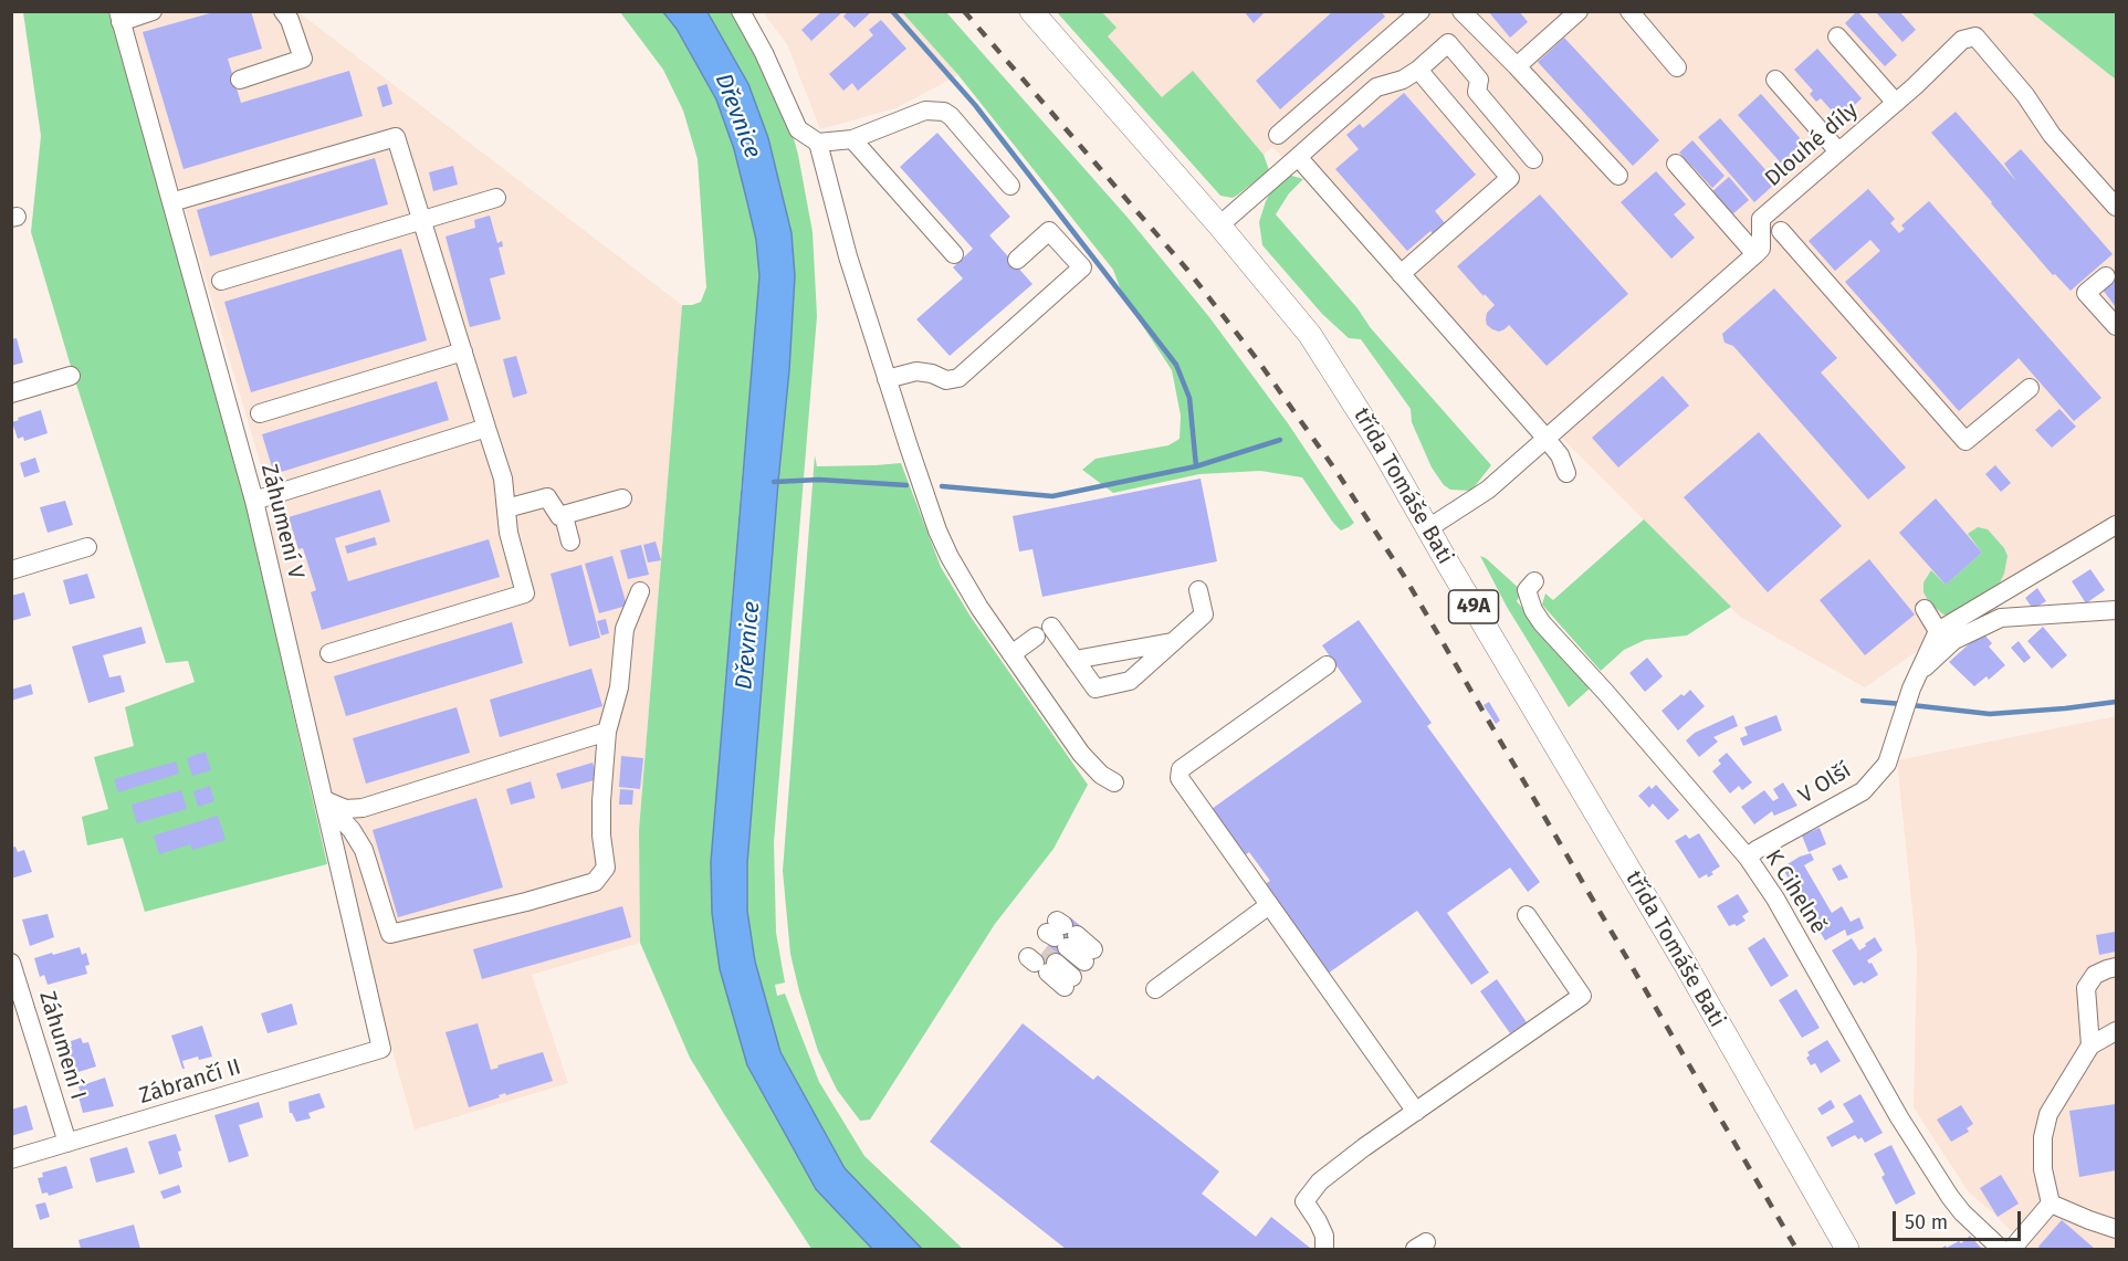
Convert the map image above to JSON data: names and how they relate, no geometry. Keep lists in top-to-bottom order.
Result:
{
  "streets": {
    "main road": ["třída Tomáše Bati", "49A"],
    "street": [
      "Dlouhé díly",
      "Záhumení V",
      "V Olší",
      "K Cihelně",
      "Záhumení I",
      "Zábrančí II"
    ]
  },
  "crossings": [
    ["Záhumení V", "Zábrančí II"],
    ["V Olší", "K Cihelně"],
    ["Záhumení I", "Zábrančí II"]
  ],
  "water": ["Dřevnice"],
  "scale_bar": "50 m"
}
